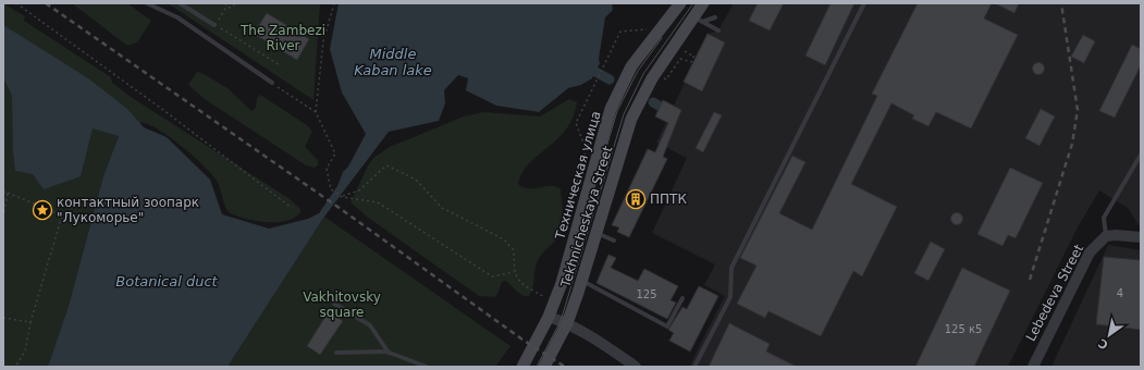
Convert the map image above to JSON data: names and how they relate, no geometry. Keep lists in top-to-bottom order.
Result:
{
  "streets": {
    "main road": ["Техническая улица", "Tekhnicheskaya Street"],
    "street": ["Lebedeva Street"]
  },
  "water": ["Middle Kaban lake", "Botanical duct"],
  "parks": ["The Zambezi River", "Vakhitovsky square"],
  "places": {
    "building": ["ППТК"],
    "place": ["контактный зоопарк \"Лукоморье\""]
  },
  "house_numbers": ["4", "125", "125 к5"],
  "north": "bottom left"
}
